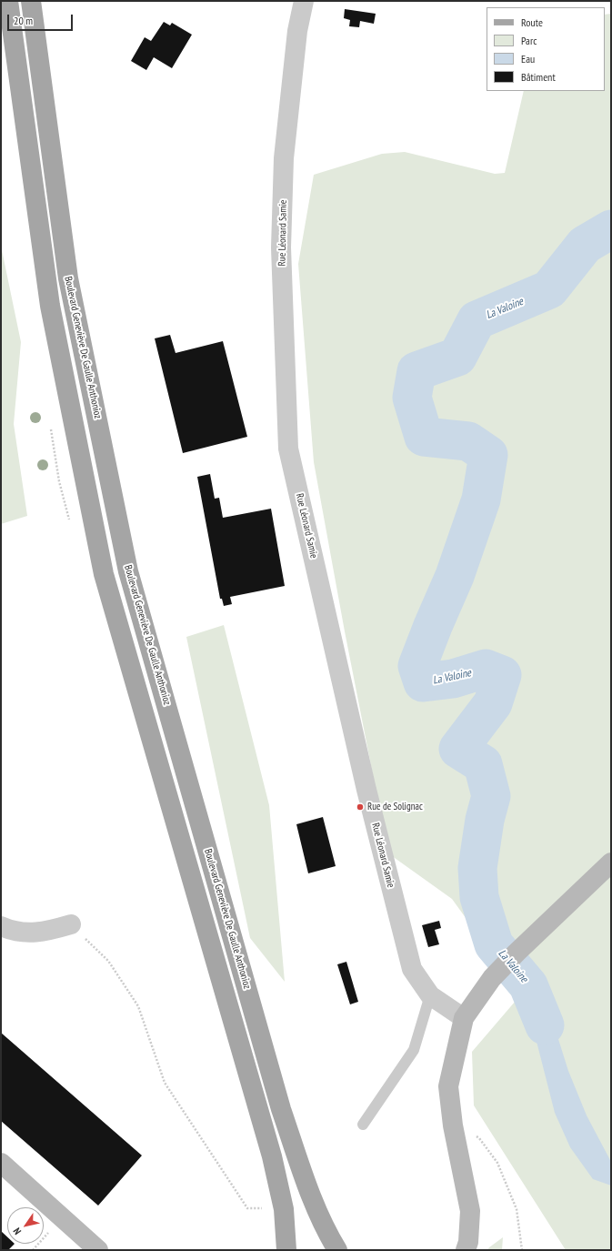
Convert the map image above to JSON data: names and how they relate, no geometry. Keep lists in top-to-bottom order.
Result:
{
  "streets": {
    "main road": ["Boulevard Geneviève De Gaulle Anthonioz"],
    "street": ["Rue Léonard Samie"]
  },
  "water": ["La Valoine"],
  "places": ["Rue de Solignac"],
  "legend": [
    "Route",
    "Parc",
    "Eau",
    "Bâtiment"
  ],
  "scale_bar": "20 m",
  "north": "bottom left"
}
